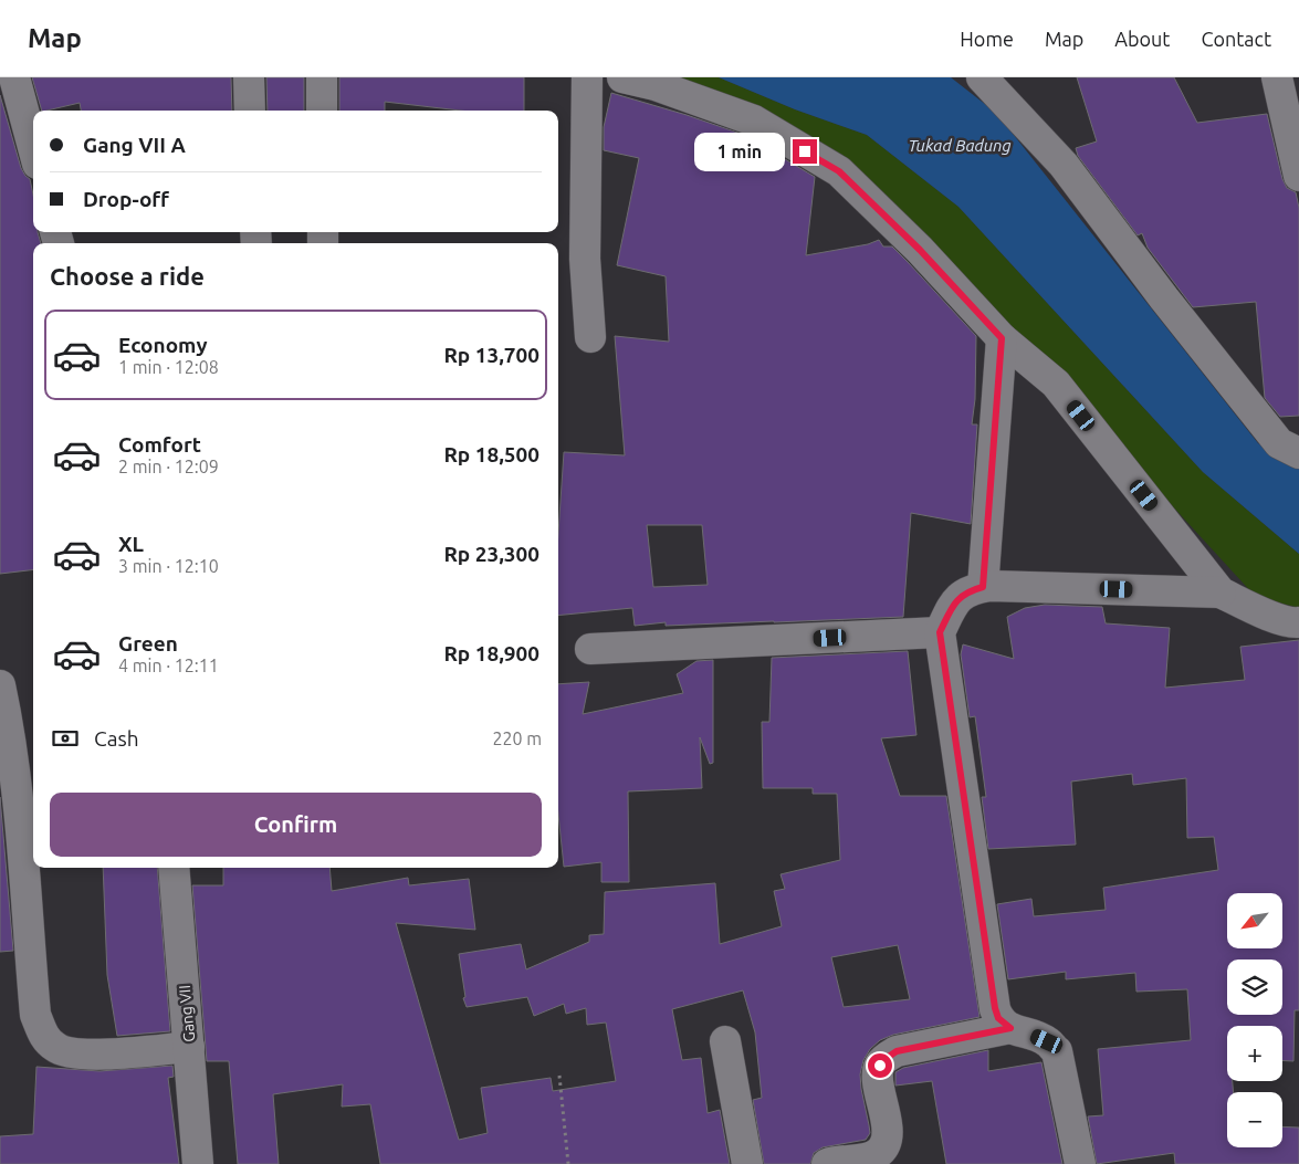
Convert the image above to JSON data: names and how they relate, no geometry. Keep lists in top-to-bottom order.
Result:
{
  "streets": {
    "street": ["Gang VII"]
  },
  "water": ["Tukad Badung"],
  "north": "bottom left",
  "page": {
    "header": "Map",
    "nav": [
      "Home",
      "Map",
      "About",
      "Contact"
    ],
    "banner": ["Gang VII A", "Drop-off"],
    "bubble": "1 min",
    "heading": "Choose a ride",
    "list": [
      {
        "name": "Economy",
        "note": "1 min · 12:08",
        "value": "Rp 13,700"
      },
      {
        "name": "Comfort",
        "note": "2 min · 12:09",
        "value": "Rp 18,500"
      },
      {
        "name": "XL",
        "note": "3 min · 12:10",
        "value": "Rp 23,300"
      },
      {
        "name": "Green",
        "note": "4 min · 12:11",
        "value": "Rp 18,900"
      }
    ],
    "pay": ["Cash", "220 m"],
    "buttons": "Confirm",
    "map_buttons": ["+", "−"]
  }
}
